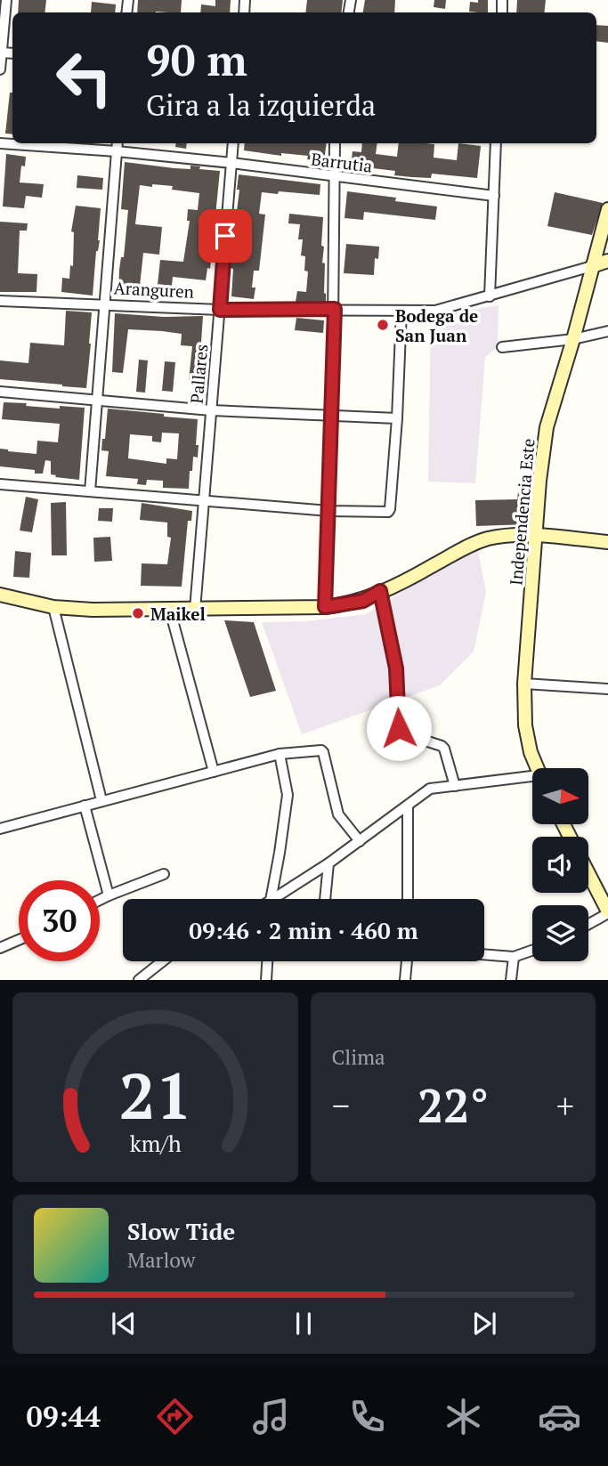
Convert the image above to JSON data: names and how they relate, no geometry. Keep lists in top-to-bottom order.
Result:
{
  "streets": {
    "main road": ["Independencia Este"],
    "street": ["Barrutia", "Aranguren", "Pallares"]
  },
  "crossings": [
    ["Barrutia", "Pallares"],
    ["Aranguren", "Pallares"]
  ],
  "places": ["Bodega de San Juan", "Maikel"],
  "north": "right",
  "page": {
    "turn": ["90 m", "Gira a la izquierda"],
    "limit": "30",
    "trip": "09:46 · 2 min · 460 m",
    "tile": "Clima",
    "heat": ["−", "22°", "+"],
    "song": ["Slow Tide", "Marlow"],
    "tabs": "09:44",
    "gauge": ["21", "km/h"]
  }
}
